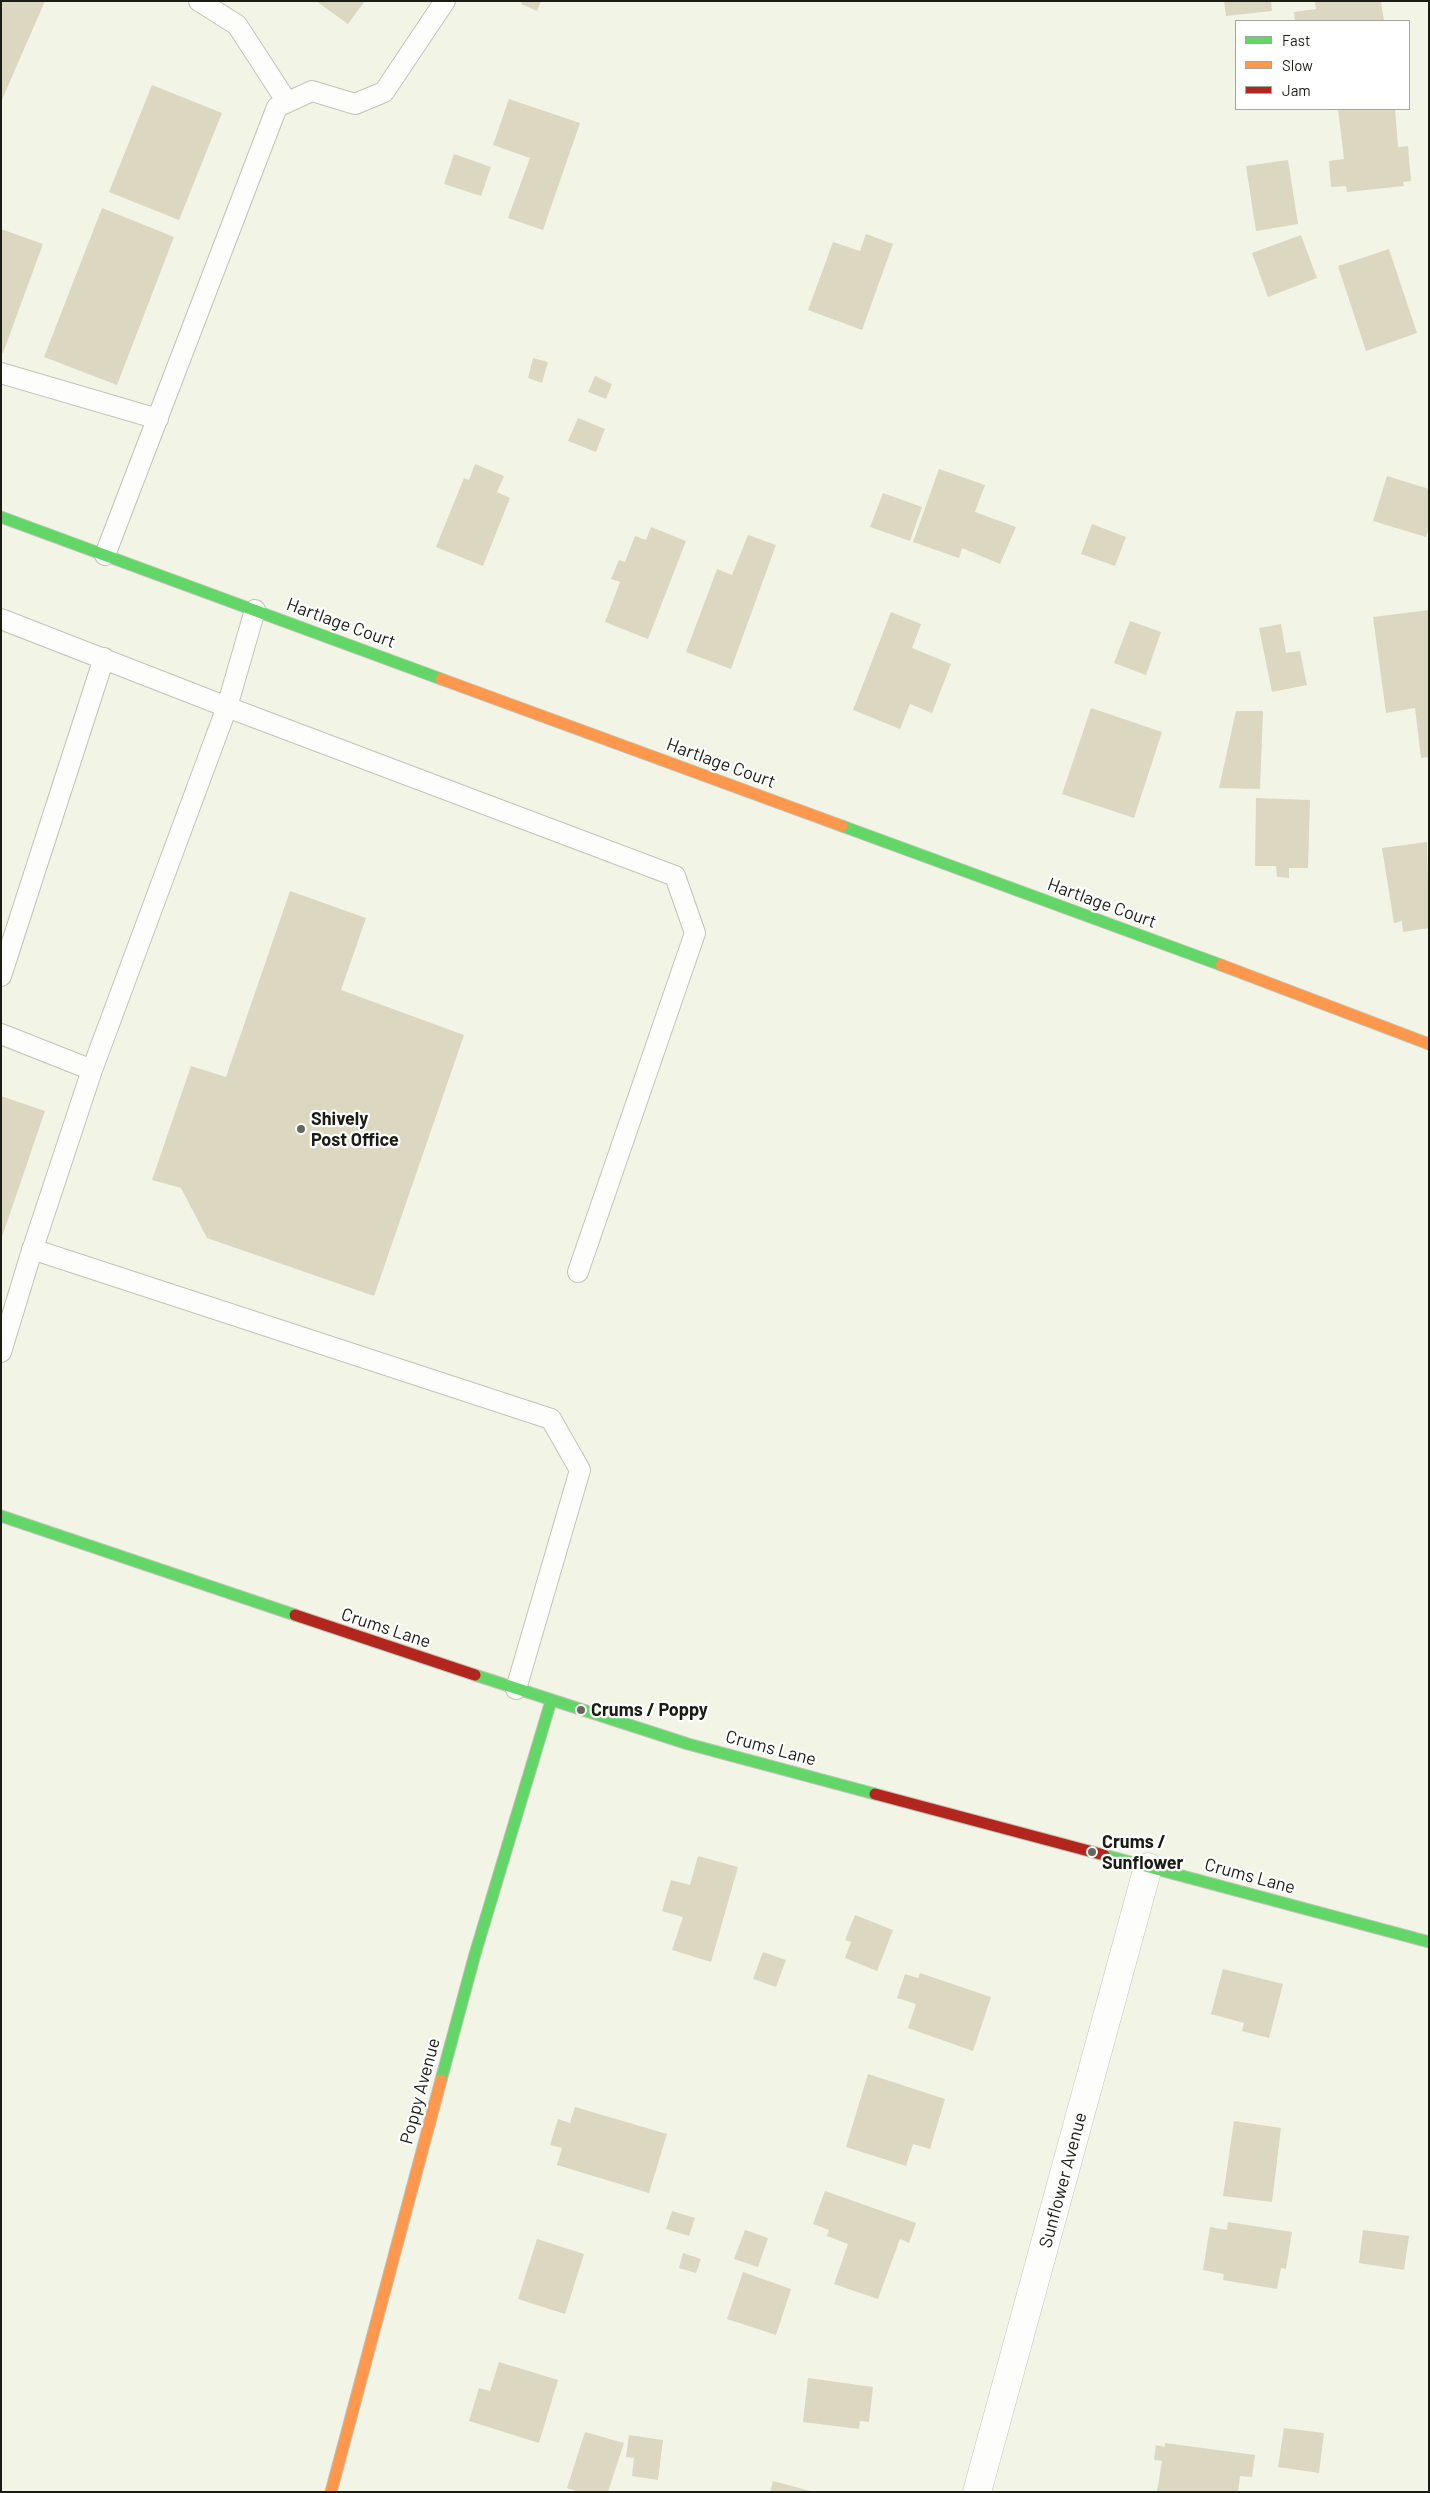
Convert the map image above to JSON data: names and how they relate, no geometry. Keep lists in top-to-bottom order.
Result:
{
  "streets": {
    "street": [
      "Hartlage Court",
      "Crums Lane",
      "Poppy Avenue",
      "Sunflower Avenue"
    ]
  },
  "crossings": [
    ["Crums Lane", "Poppy Avenue"],
    ["Crums Lane", "Sunflower Avenue"]
  ],
  "places": ["Shively Post Office", "Crums / Poppy", "Crums / Sunflower"],
  "legend": ["Fast", "Slow", "Jam"]
}
